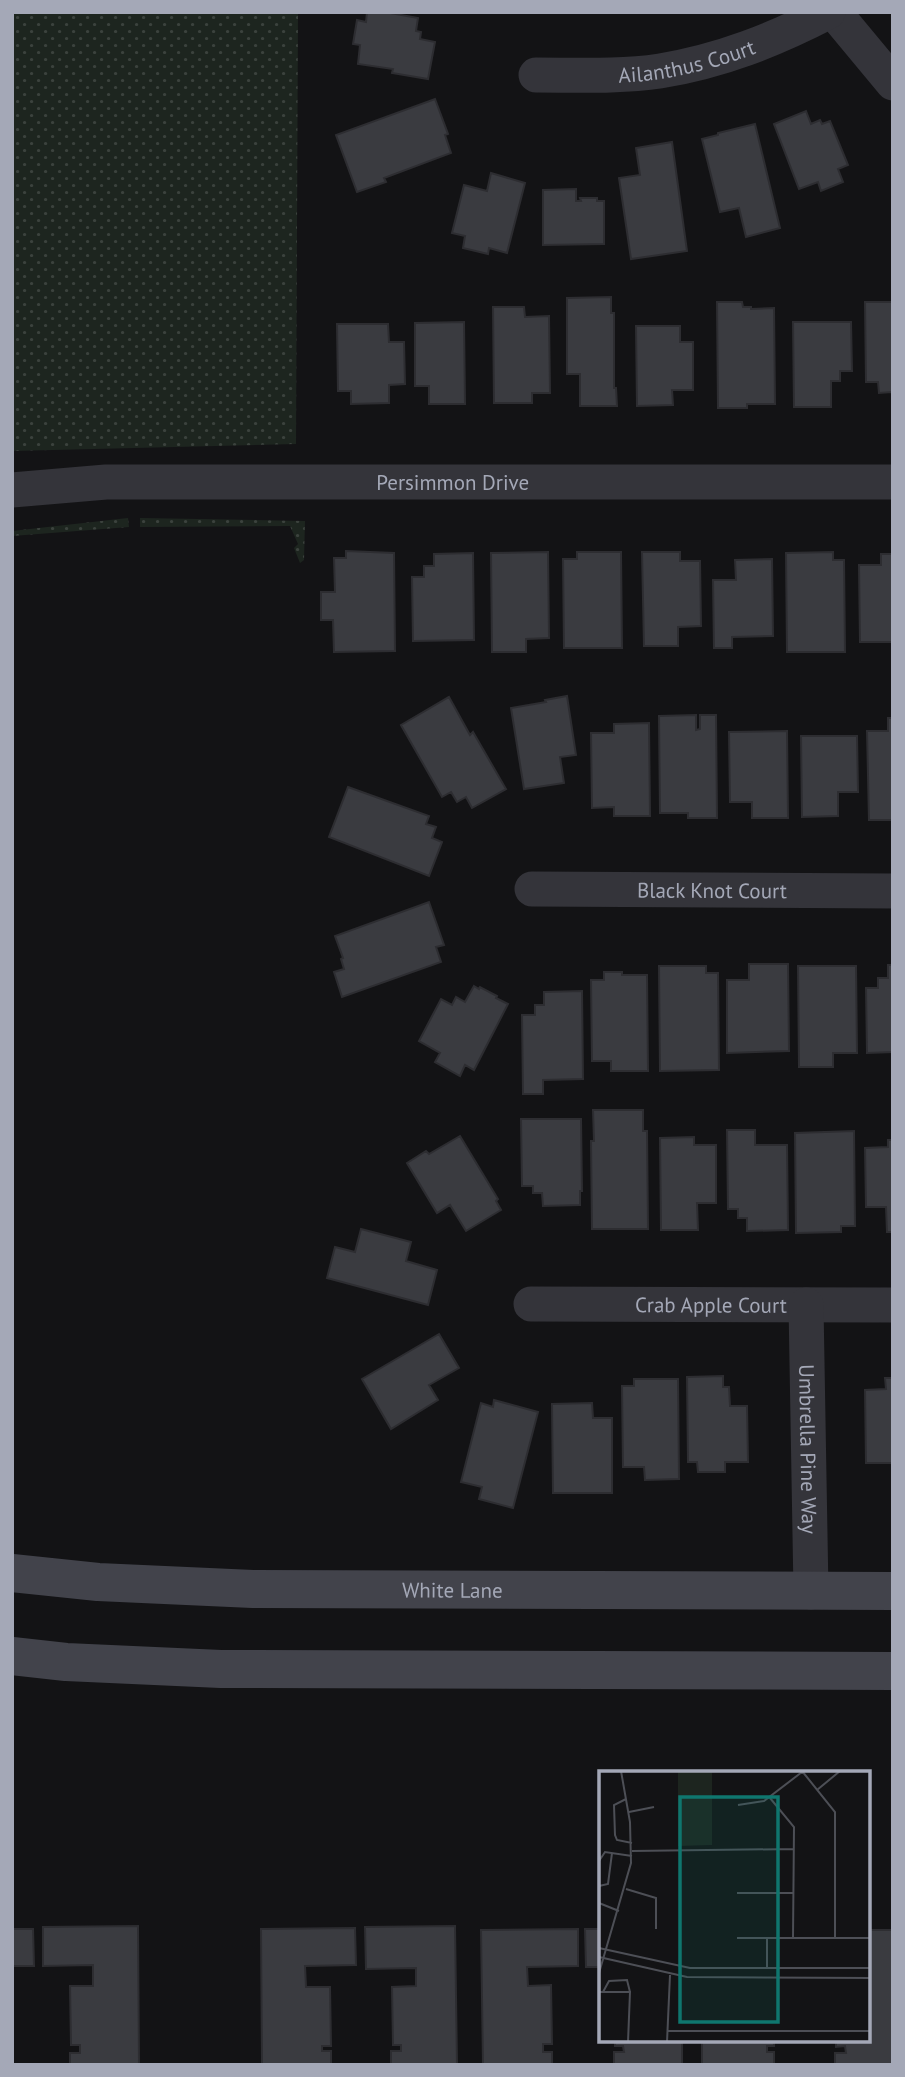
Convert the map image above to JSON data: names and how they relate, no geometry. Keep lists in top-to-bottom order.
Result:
{
  "streets": {
    "main road": ["White Lane"],
    "street": [
      "Ailanthus Court",
      "Persimmon Drive",
      "Black Knot Court",
      "Crab Apple Court",
      "Umbrella Pine Way"
    ]
  },
  "crossings": [
    ["Crab Apple Court", "Umbrella Pine Way"],
    ["Umbrella Pine Way", "White Lane"]
  ]
}
